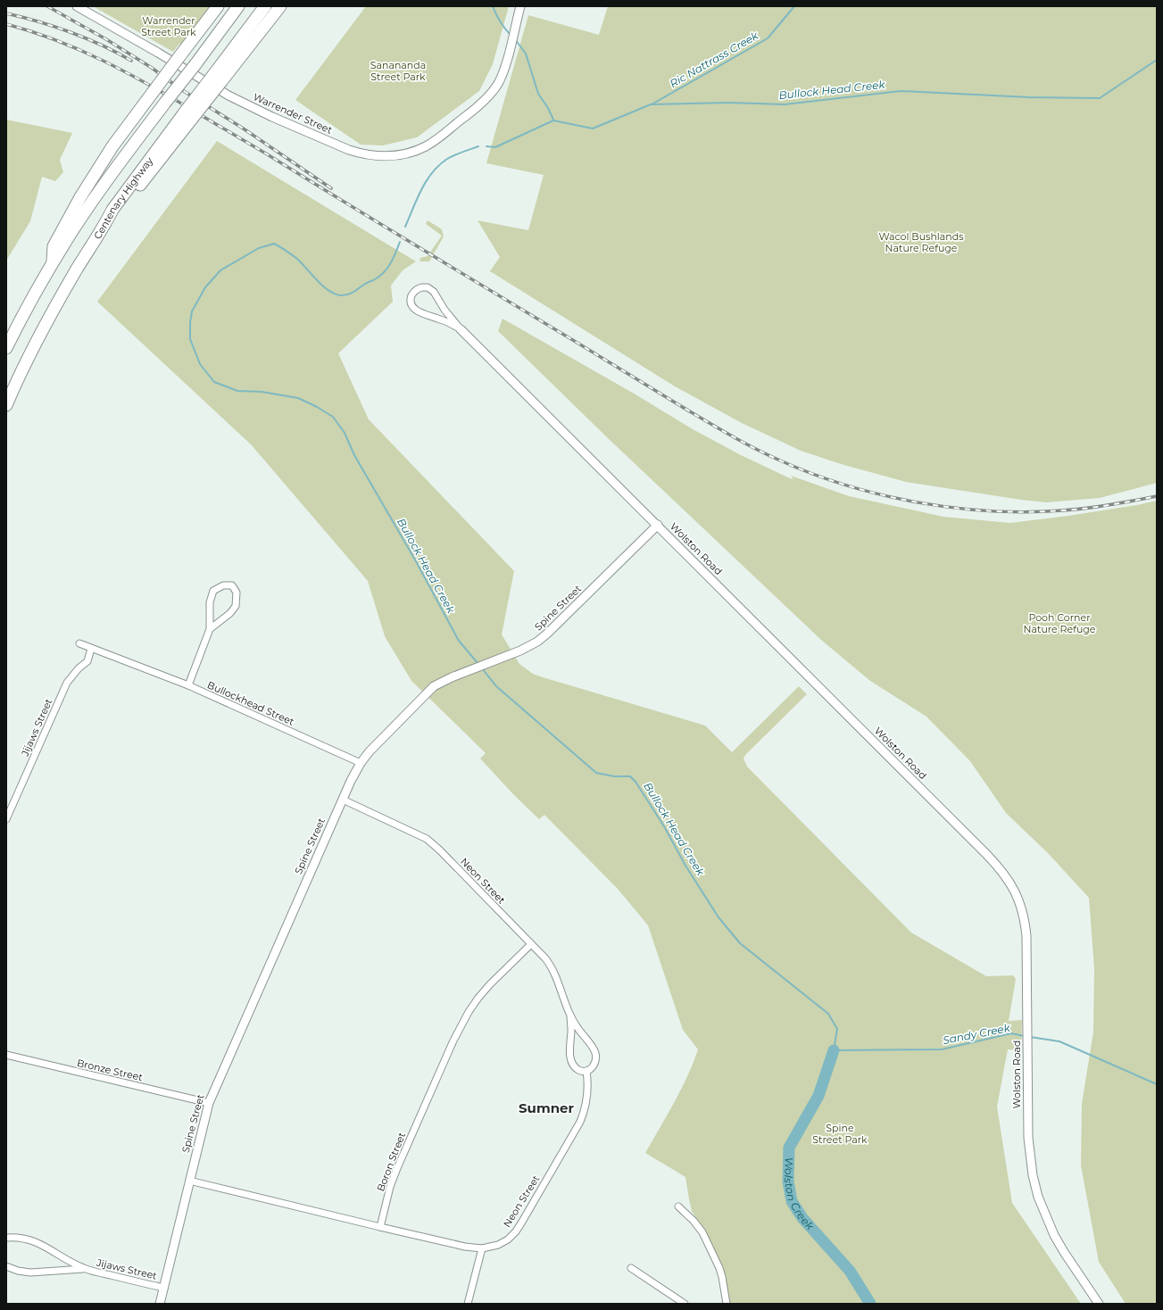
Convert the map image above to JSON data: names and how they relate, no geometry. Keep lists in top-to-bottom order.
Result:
{
  "streets": {
    "highway": ["Centenary Highway"],
    "street": [
      "Warrender Street",
      "Wolston Road",
      "Spine Street",
      "Bullockhead Street",
      "Jijaws Street",
      "Neon Street",
      "Bronze Street",
      "Boron Street"
    ]
  },
  "crossings": [
    ["Wolston Road", "Spine Street"],
    ["Spine Street", "Bullockhead Street"],
    ["Spine Street", "Jijaws Street"],
    ["Spine Street", "Neon Street"],
    ["Spine Street", "Bronze Street"],
    ["Bullockhead Street", "Jijaws Street"],
    ["Neon Street", "Boron Street"]
  ],
  "districts": ["Sumner"],
  "water": [
    "Ric Nattrass Creek",
    "Bullock Head Creek",
    "Sandy Creek",
    "Wolston Creek"
  ],
  "parks": [
    "Warrender Street Park",
    "Sanananda Street Park",
    "Wacol Bushlands Nature Refuge",
    "Pooh Corner Nature Refuge",
    "Spine Street Park"
  ]
}
